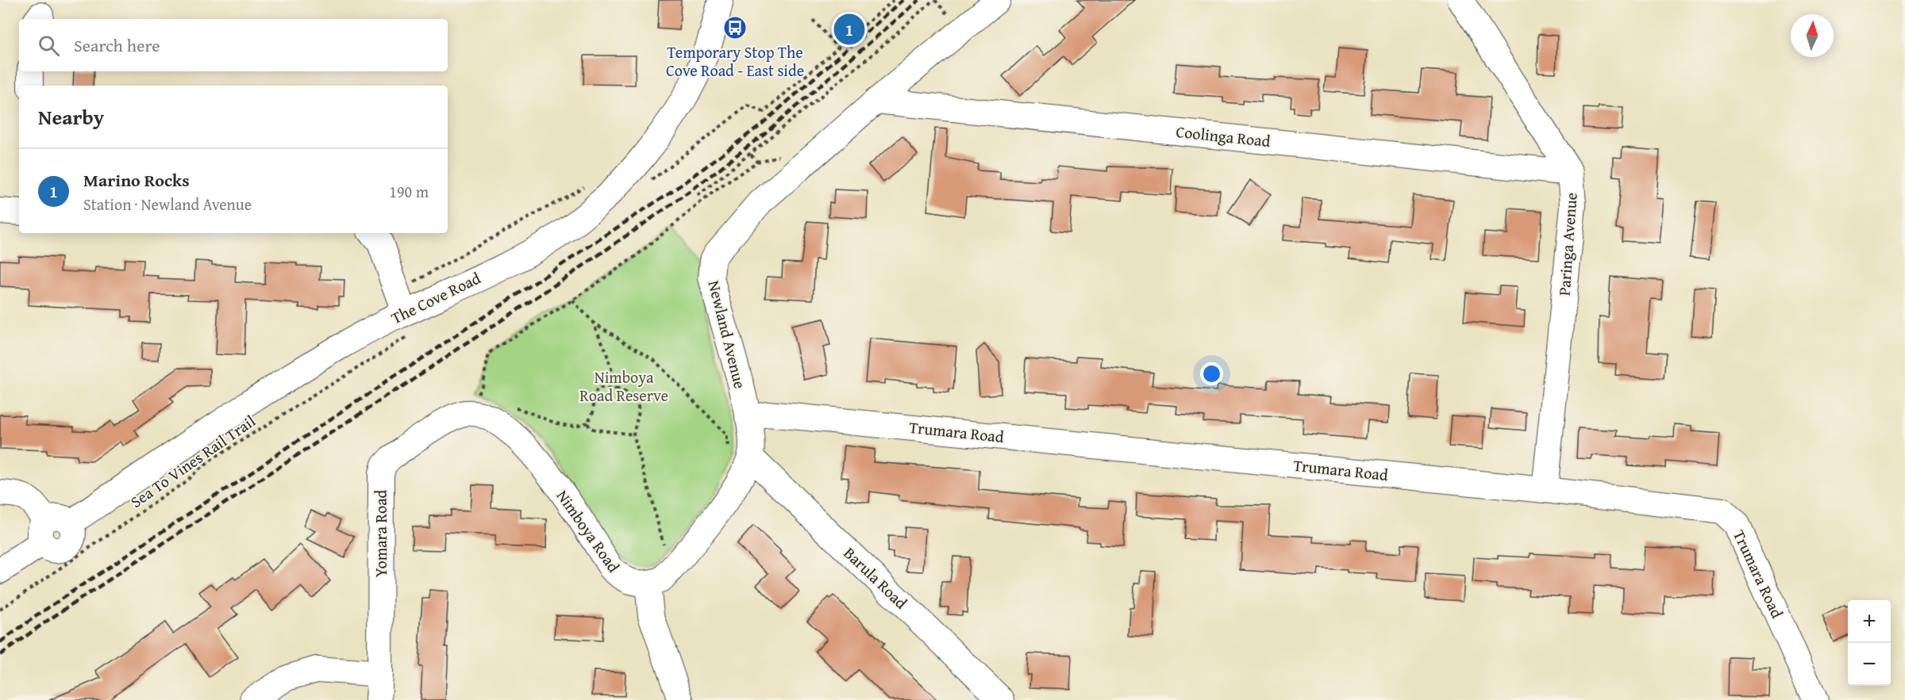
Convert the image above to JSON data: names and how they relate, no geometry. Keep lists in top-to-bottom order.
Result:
{
  "streets": {
    "street": [
      "Coolinga Road",
      "Paringa Avenue",
      "The Cove Road",
      "Newland Avenue",
      "Trumara Road",
      "Nimboya Road",
      "Yomara Road",
      "Barula Road"
    ],
    "path": ["Sea To Vines Rail Trail"]
  },
  "crossings": [
    ["Coolinga Road", "Paringa Avenue"],
    ["Coolinga Road", "Newland Avenue"],
    ["Paringa Avenue", "Trumara Road"],
    ["The Cove Road", "Sea To Vines Rail Trail"],
    ["Newland Avenue", "Trumara Road"],
    ["Newland Avenue", "Nimboya Road"],
    ["Newland Avenue", "Barula Road"],
    ["Nimboya Road", "Yomara Road"]
  ],
  "parks": ["Nimboya Road Reserve"],
  "places": {
    "bus stop": ["Temporary Stop The Cove Road - East side"]
  },
  "north": "top",
  "page": {
    "pins": "1",
    "search": "Search here",
    "heading": "Nearby",
    "list": [
      {
        "mark": "1",
        "name": "Marino Rocks",
        "note": "Station · Newland Avenue",
        "value": "190 m"
      }
    ],
    "map_buttons": ["+", "−"]
  }
}
